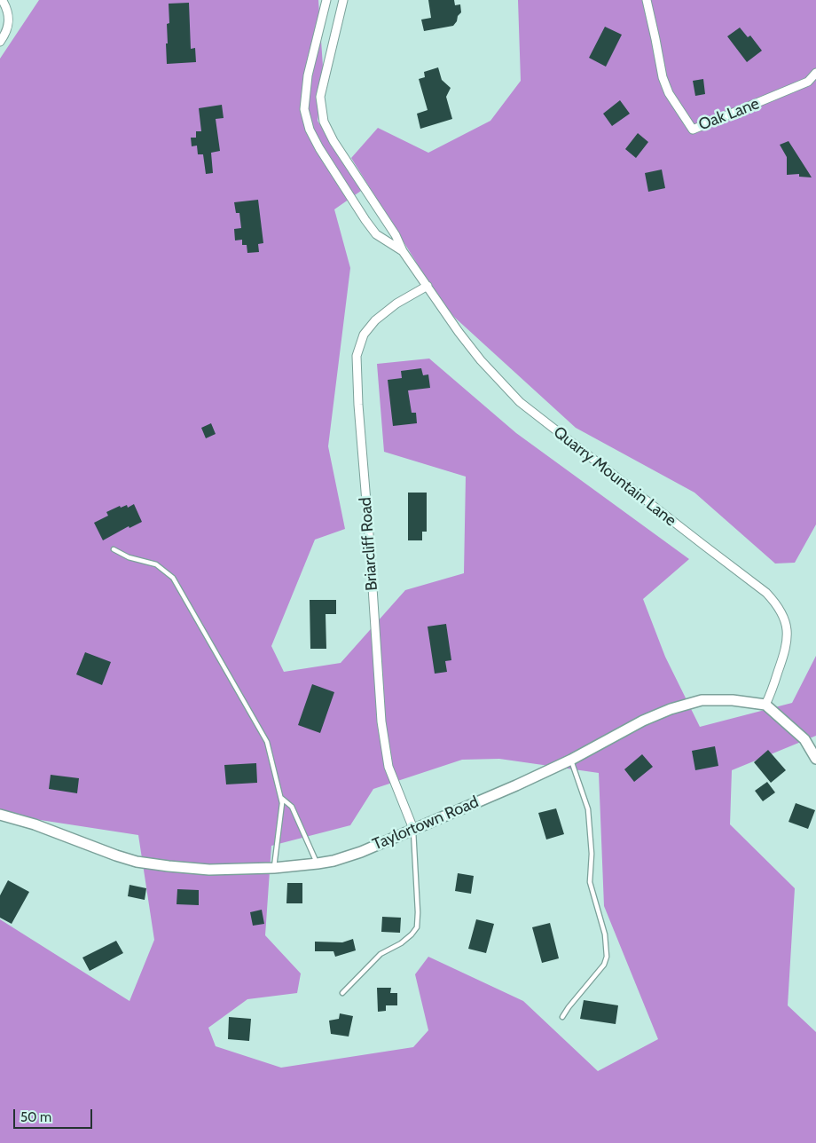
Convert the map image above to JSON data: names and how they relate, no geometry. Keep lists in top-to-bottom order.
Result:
{
  "streets": {
    "street": [
      "Oak Lane",
      "Quarry Mountain Lane",
      "Briarcliff Road",
      "Taylortown Road"
    ]
  },
  "crossings": [
    ["Quarry Mountain Lane", "Briarcliff Road"],
    ["Quarry Mountain Lane", "Taylortown Road"],
    ["Briarcliff Road", "Taylortown Road"]
  ],
  "scale_bar": "50 m"
}
